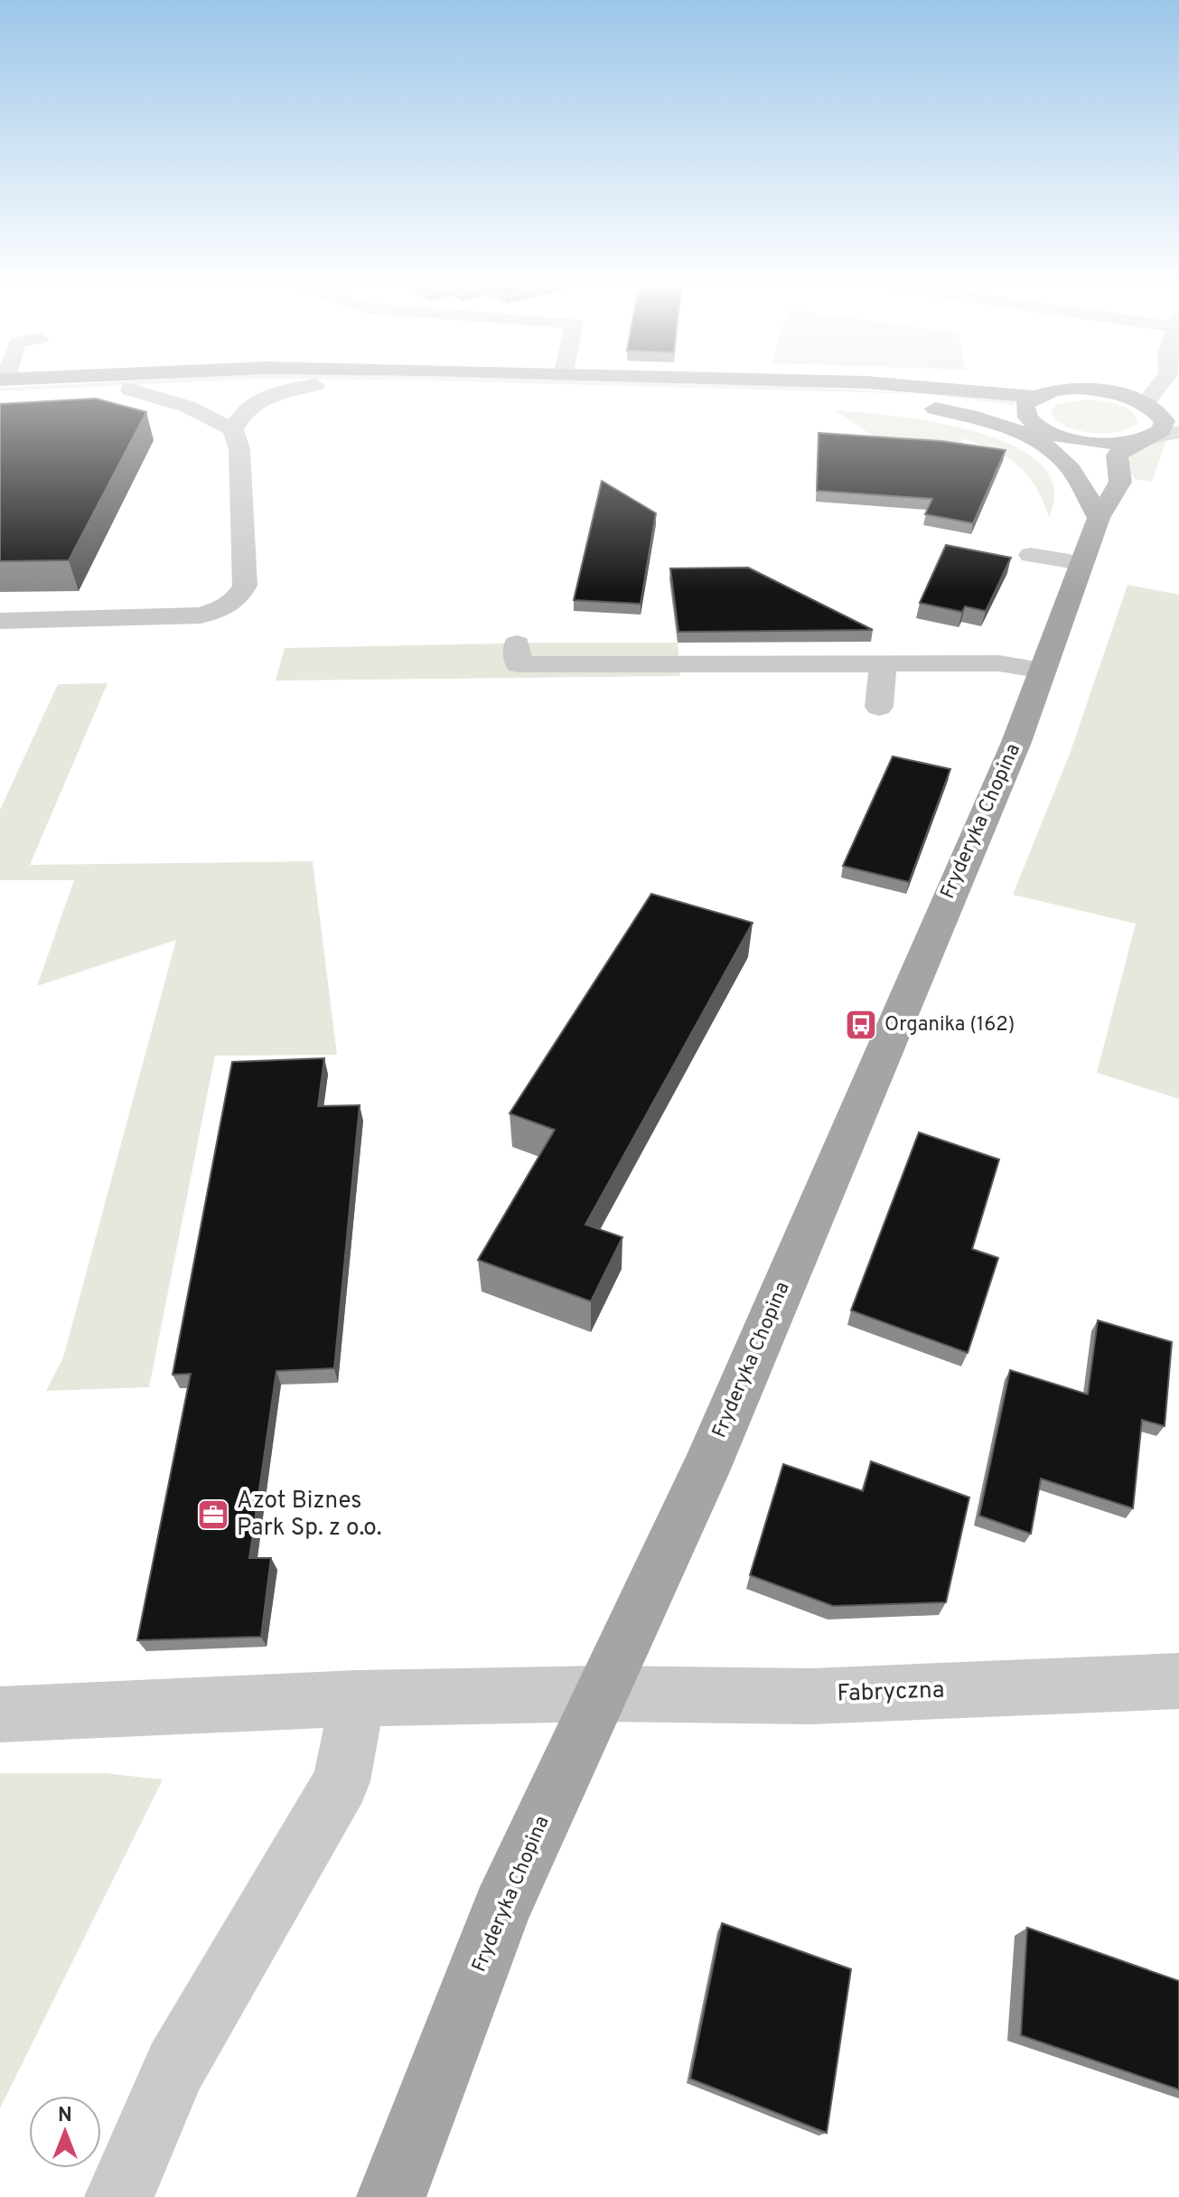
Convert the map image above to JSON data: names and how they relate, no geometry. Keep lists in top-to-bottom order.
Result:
{
  "streets": {
    "main road": ["Fryderyka Chopina"],
    "street": ["Fabryczna"]
  },
  "crossings": [
    ["Fryderyka Chopina", "Fabryczna"]
  ],
  "places": {
    "bus stop": ["Organika (162)"],
    "office": ["Azot Biznes Park Sp. z o.o."]
  },
  "north": "top"
}
